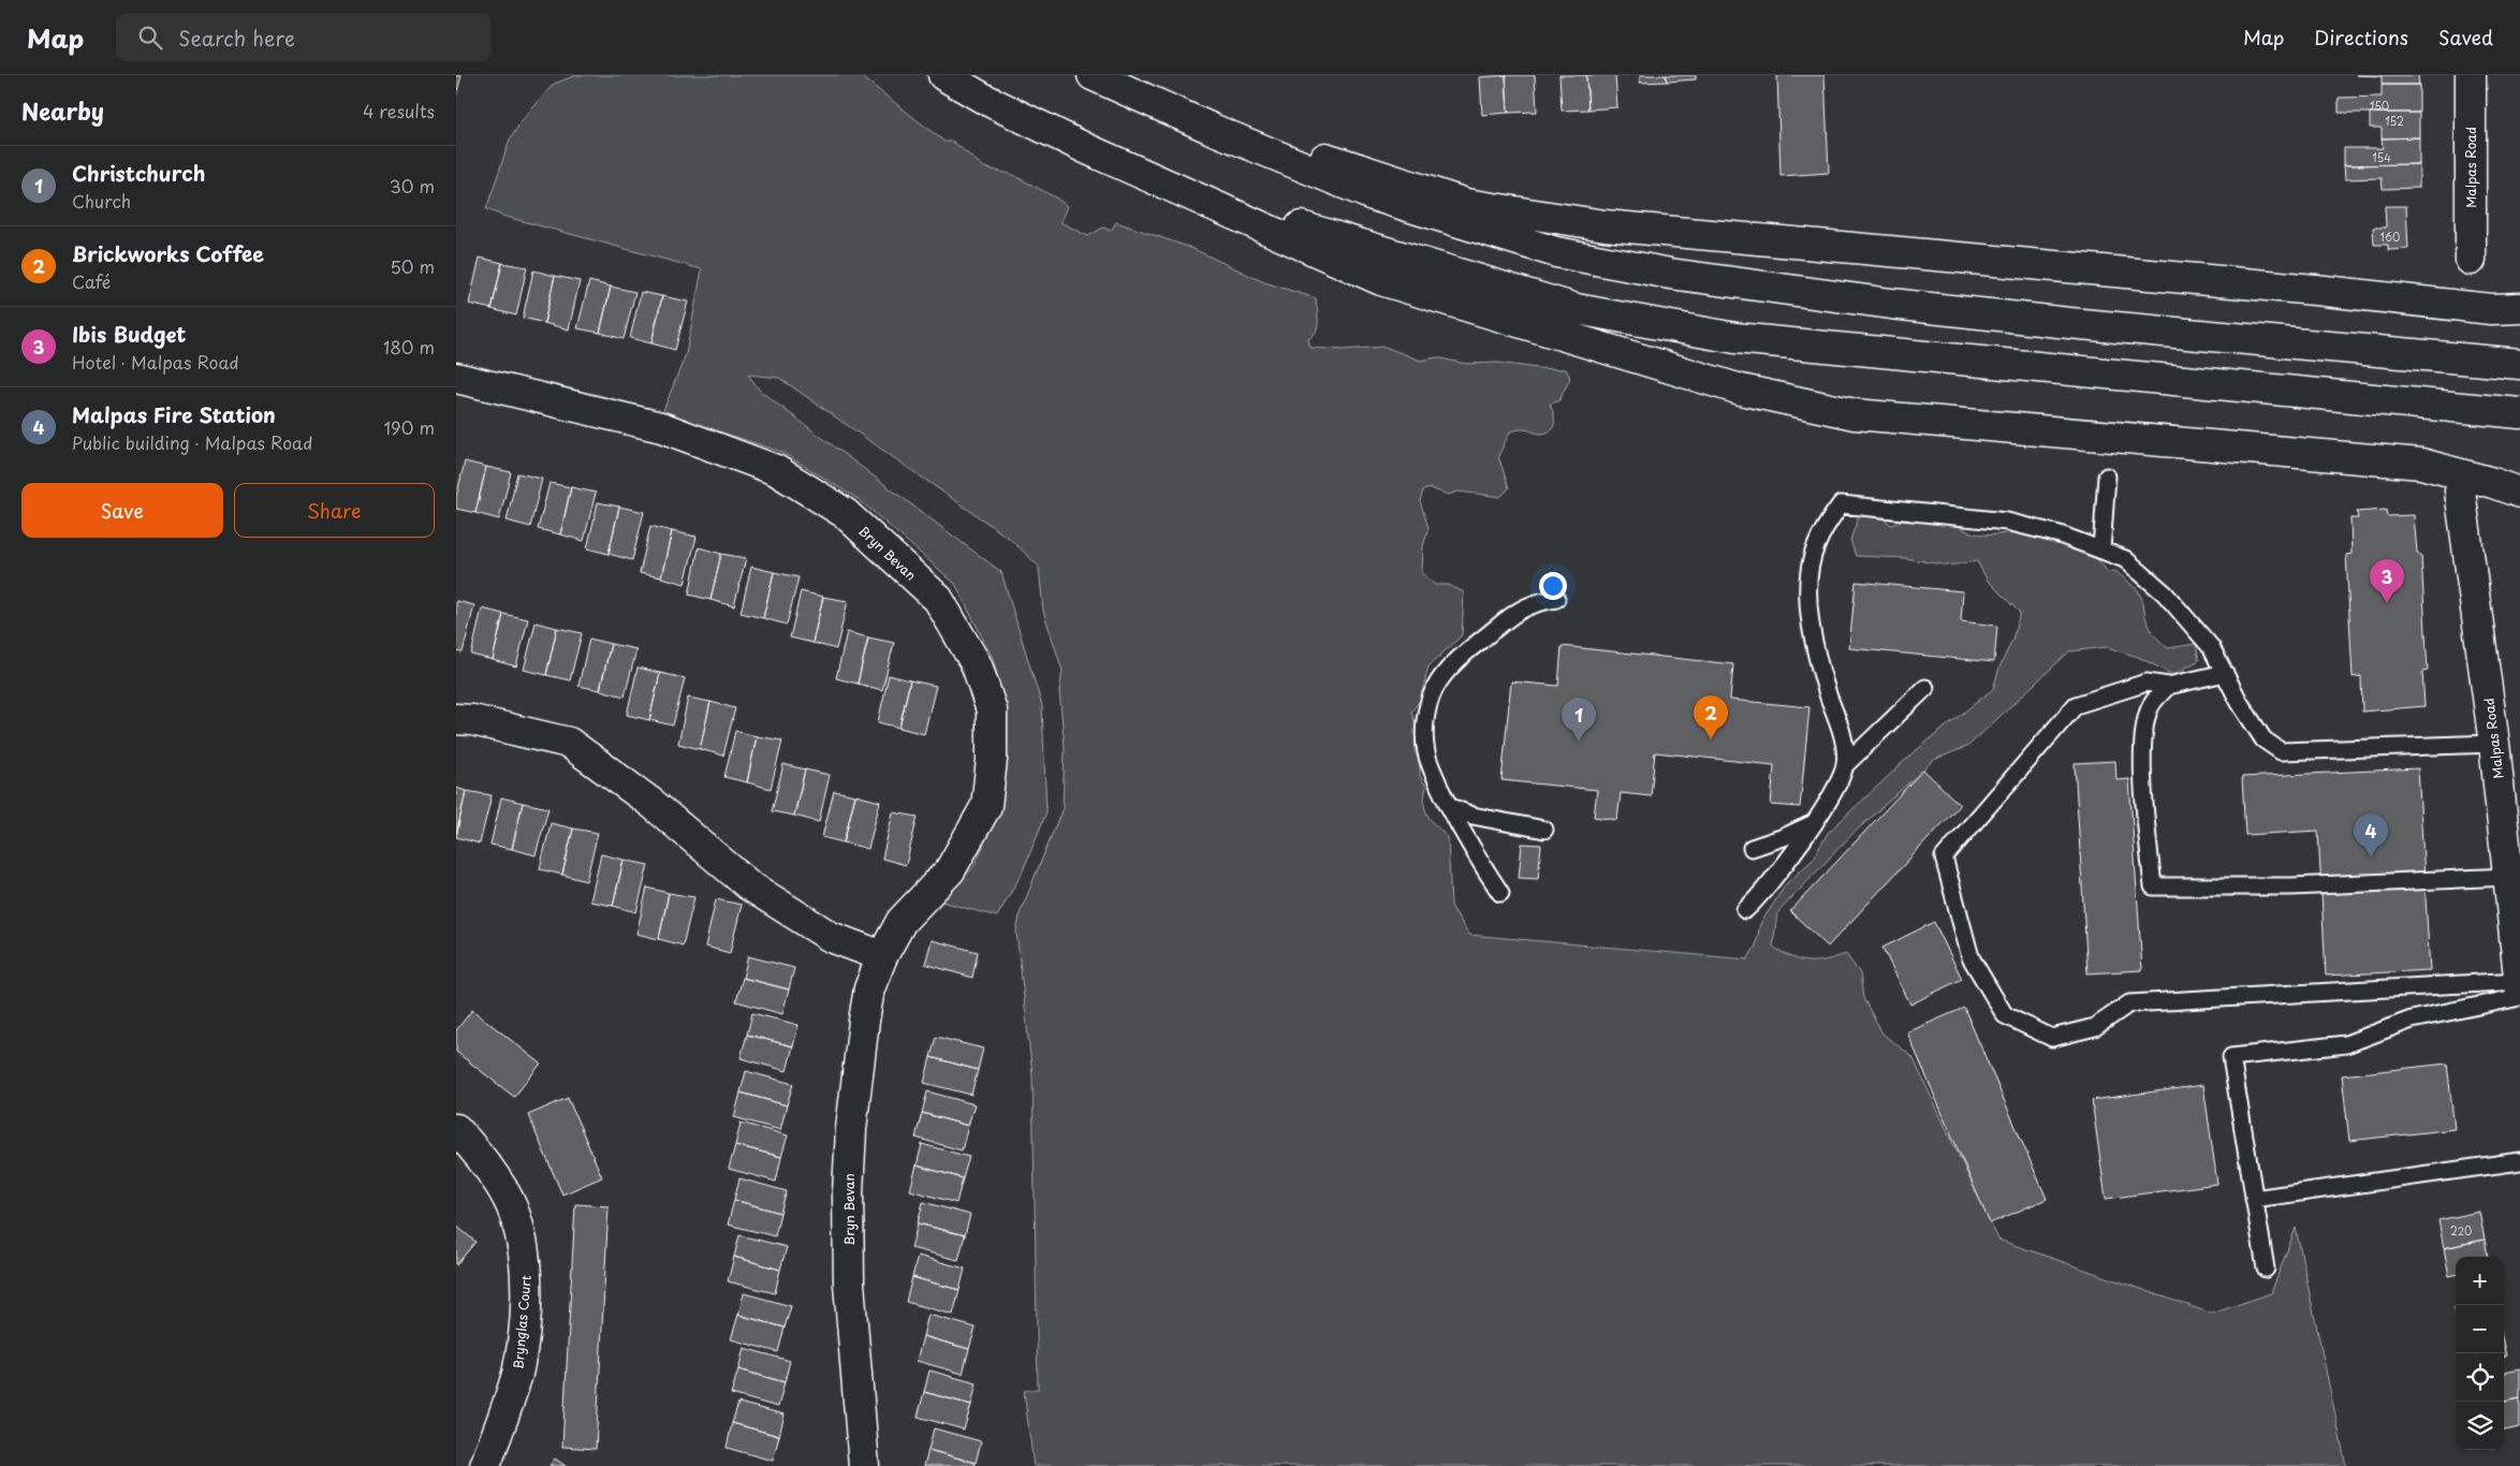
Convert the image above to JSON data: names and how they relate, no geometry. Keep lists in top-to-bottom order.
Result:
{
  "streets": {
    "main road": ["Malpas Road", "Bryn Bevan", "Brynglas Court"]
  },
  "house_numbers": [
    "150",
    "152",
    "154",
    "160",
    "220"
  ],
  "page": {
    "header": "Map",
    "search": "Search here",
    "nav": ["Map", "Directions", "Saved"],
    "heading": ["Nearby", "4 results"],
    "list": [
      {
        "mark": "1",
        "name": "Christchurch",
        "note": "Church",
        "value": "30 m"
      },
      {
        "mark": "2",
        "name": "Brickworks Coffee",
        "note": "Café",
        "value": "50 m"
      },
      {
        "mark": "3",
        "name": "Ibis Budget",
        "note": "Hotel · Malpas Road",
        "value": "180 m"
      },
      {
        "mark": "4",
        "name": "Malpas Fire Station",
        "note": "Public building · Malpas Road",
        "value": "190 m"
      }
    ],
    "buttons": ["Save", "Share"],
    "pins": [
      "3",
      "2",
      "1",
      "4"
    ],
    "map_buttons": ["+", "−"]
  }
}
